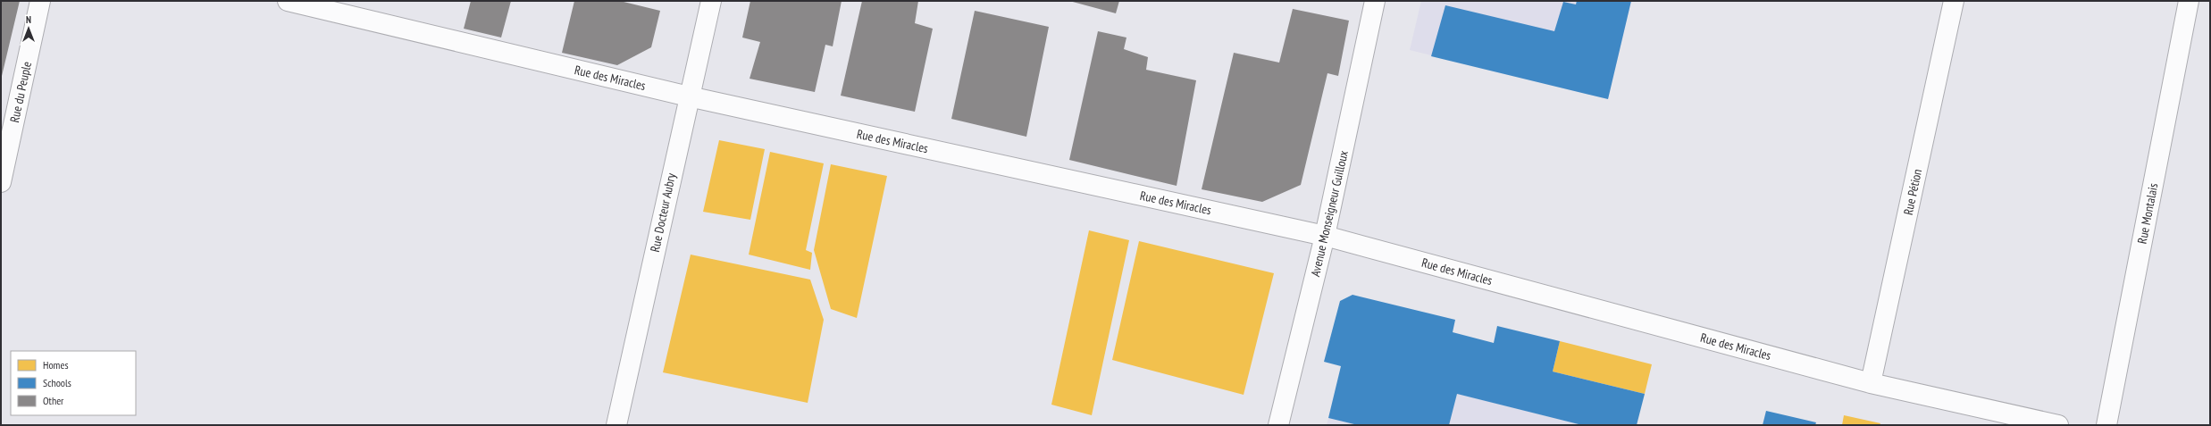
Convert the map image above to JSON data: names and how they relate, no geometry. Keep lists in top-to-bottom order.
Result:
{
  "streets": {
    "street": [
      "Rue des Miracles",
      "Rue du Peuple",
      "Rue Pétion",
      "Rue Docteur Aubry",
      "Avenue Monseigneur Guilloux",
      "Rue Montalais"
    ]
  },
  "crossings": [
    ["Rue des Miracles", "Rue Pétion"],
    ["Rue des Miracles", "Rue Docteur Aubry"],
    ["Rue des Miracles", "Avenue Monseigneur Guilloux"]
  ],
  "legend": ["Homes", "Schools", "Other"],
  "north": "top"
}
